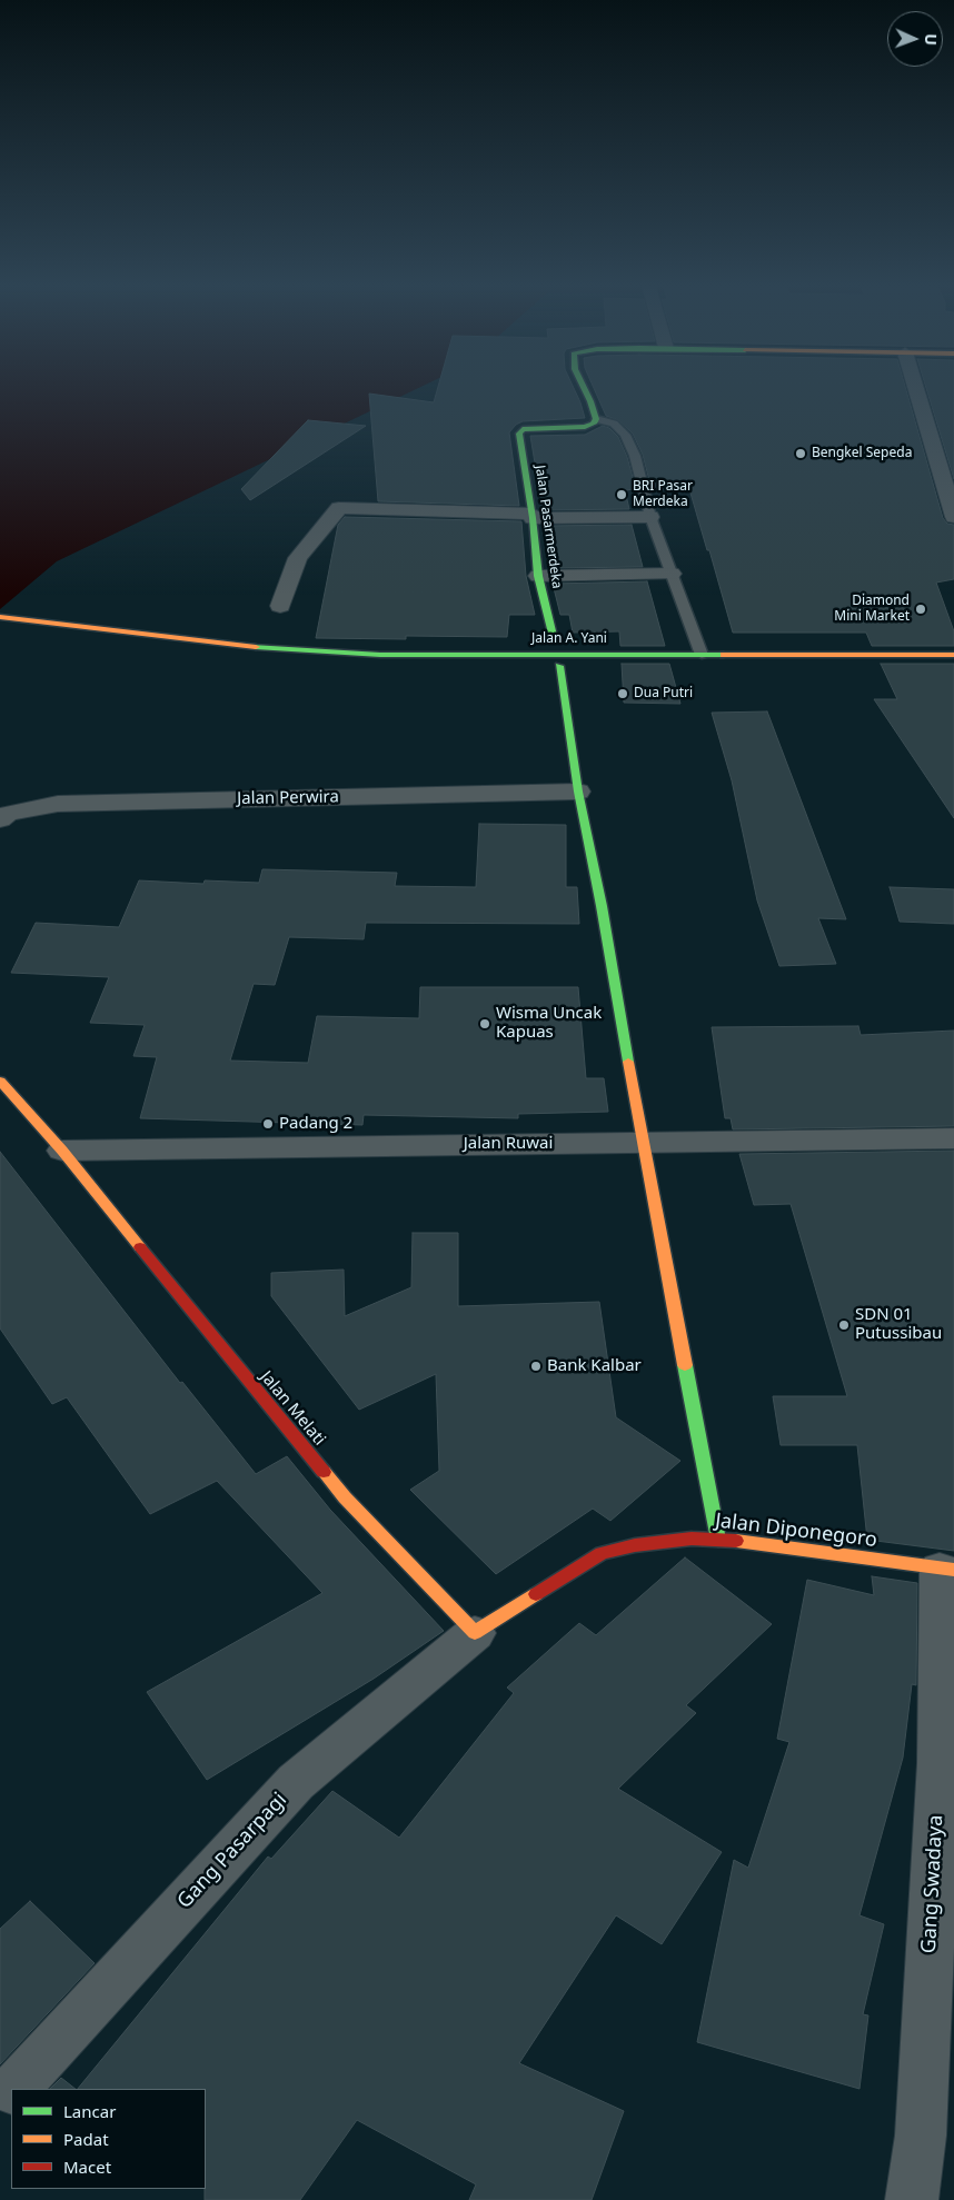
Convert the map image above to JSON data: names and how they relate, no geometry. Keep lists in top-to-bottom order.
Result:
{
  "streets": {
    "main road": [
      "Jalan Pasarmerdeka",
      "Jalan A. Yani",
      "Jalan Melati",
      "Jalan Diponegoro"
    ],
    "street": [
      "Jalan Perwira",
      "Jalan Ruwai",
      "Gang Pasarpagi",
      "Gang Swadaya"
    ]
  },
  "crossings": [
    ["Jalan Ruwai", "Jalan Melati"],
    ["Jalan Melati", "Jalan Diponegoro"],
    ["Jalan Melati", "Gang Pasarpagi"],
    ["Jalan Diponegoro", "Gang Pasarpagi"],
    ["Jalan Diponegoro", "Gang Swadaya"]
  ],
  "places": [
    "Bengkel Sepeda",
    "BRI Pasar Merdeka",
    "Diamond Mini Market",
    "Dua Putri",
    "Wisma Uncak Kapuas",
    "Padang 2",
    "SDN 01 Putussibau",
    "Bank Kalbar"
  ],
  "legend": ["Lancar", "Padat", "Macet"],
  "north": "right"
}
